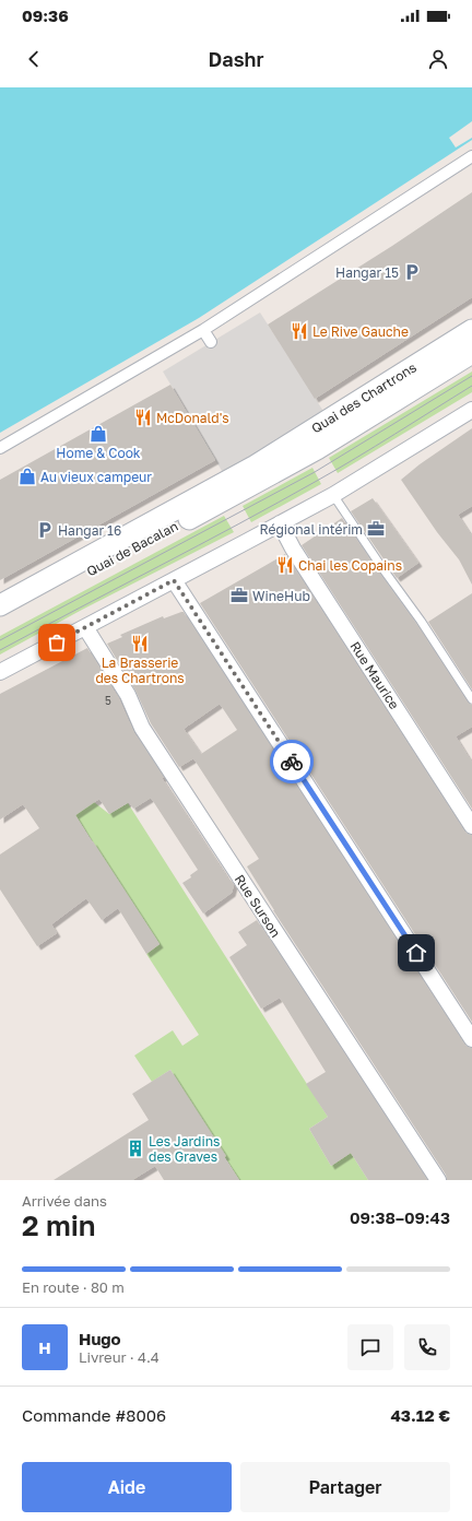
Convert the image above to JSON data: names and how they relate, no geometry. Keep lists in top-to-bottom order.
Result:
{
  "streets": {
    "main road": ["Quai des Chartrons", "Quai de Bacalan"],
    "street": ["Rue Maurice", "Rue Surson"]
  },
  "crossings": [
    ["Quai des Chartrons", "Quai de Bacalan"]
  ],
  "places": {
    "parking": ["Hangar 15", "Hangar 16"],
    "restaurant": [
      "Le Rive Gauche",
      "McDonald's",
      "Chai les Copains",
      "La Brasserie des Chartrons"
    ],
    "shop": ["Home & Cook", "Au vieux campeur"],
    "office": ["Régional intérim", "WineHub"],
    "building": ["Les Jardins des Graves"]
  },
  "house_numbers": ["5"],
  "page": {
    "status": "09:36",
    "header": "Dashr",
    "heading": ["2 min", "Arrivée dans", "09:38–09:43"],
    "panel": [
      "Hugo",
      "Livreur · 4.4",
      "Commande #8006",
      "43.12 €"
    ],
    "bar": "En route · 80 m",
    "round": "H",
    "buttons": ["Aide", "Partager"]
  }
}
